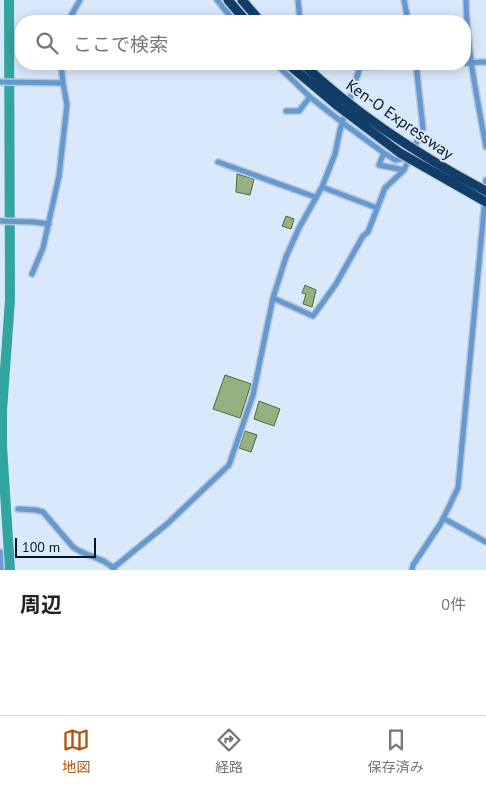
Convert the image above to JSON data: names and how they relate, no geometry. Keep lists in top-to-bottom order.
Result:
{
  "streets": {
    "highway": ["Ken-O Expressway"]
  },
  "scale_bar": "100 m",
  "page": {
    "search": "ここで検索",
    "scale": "100 m",
    "heading": ["周辺", "0件"],
    "nav": ["地図", "経路", "保存済み"]
  }
}
